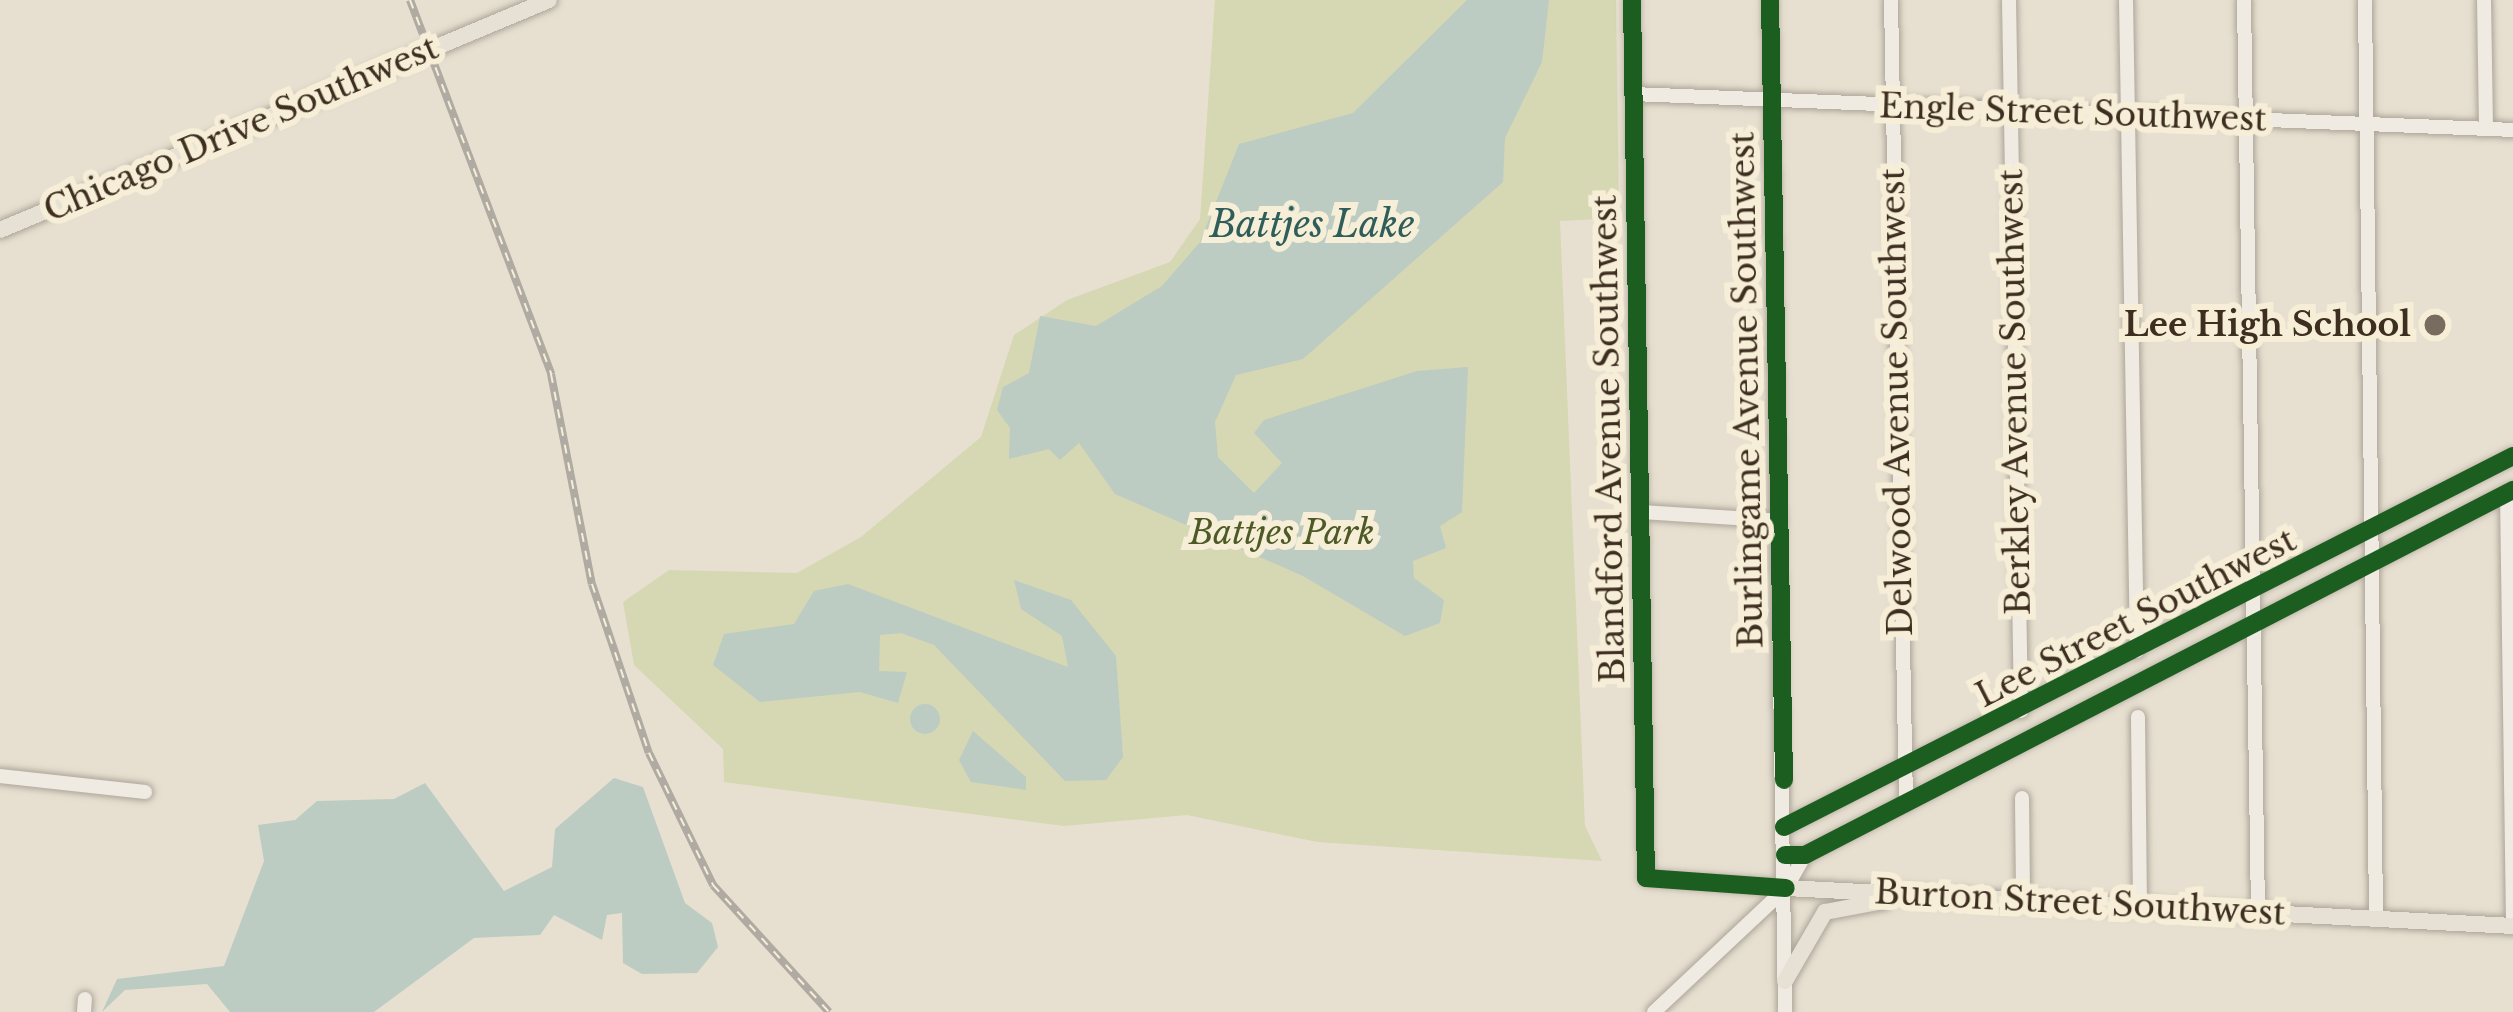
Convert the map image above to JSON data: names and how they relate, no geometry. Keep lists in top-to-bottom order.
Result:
{
  "streets": {
    "main road": ["Chicago Drive Southwest", "Burton Street Southwest"],
    "street": [
      "Engle Street Southwest",
      "Burlingame Avenue Southwest",
      "Berkley Avenue Southwest",
      "Delwood Avenue Southwest",
      "Blandford Avenue Southwest",
      "Lee Street Southwest"
    ]
  },
  "crossings": [
    ["Engle Street Southwest", "Burlingame Avenue Southwest"],
    ["Engle Street Southwest", "Berkley Avenue Southwest"],
    ["Engle Street Southwest", "Delwood Avenue Southwest"],
    ["Engle Street Southwest", "Blandford Avenue Southwest"],
    ["Burlingame Avenue Southwest", "Lee Street Southwest"],
    ["Burlingame Avenue Southwest", "Burton Street Southwest"],
    ["Berkley Avenue Southwest", "Lee Street Southwest"],
    ["Delwood Avenue Southwest", "Lee Street Southwest"],
    ["Blandford Avenue Southwest", "Burton Street Southwest"]
  ],
  "water": ["Battjes Lake"],
  "parks": ["Battjes Park"],
  "places": ["Lee High School"]
}
